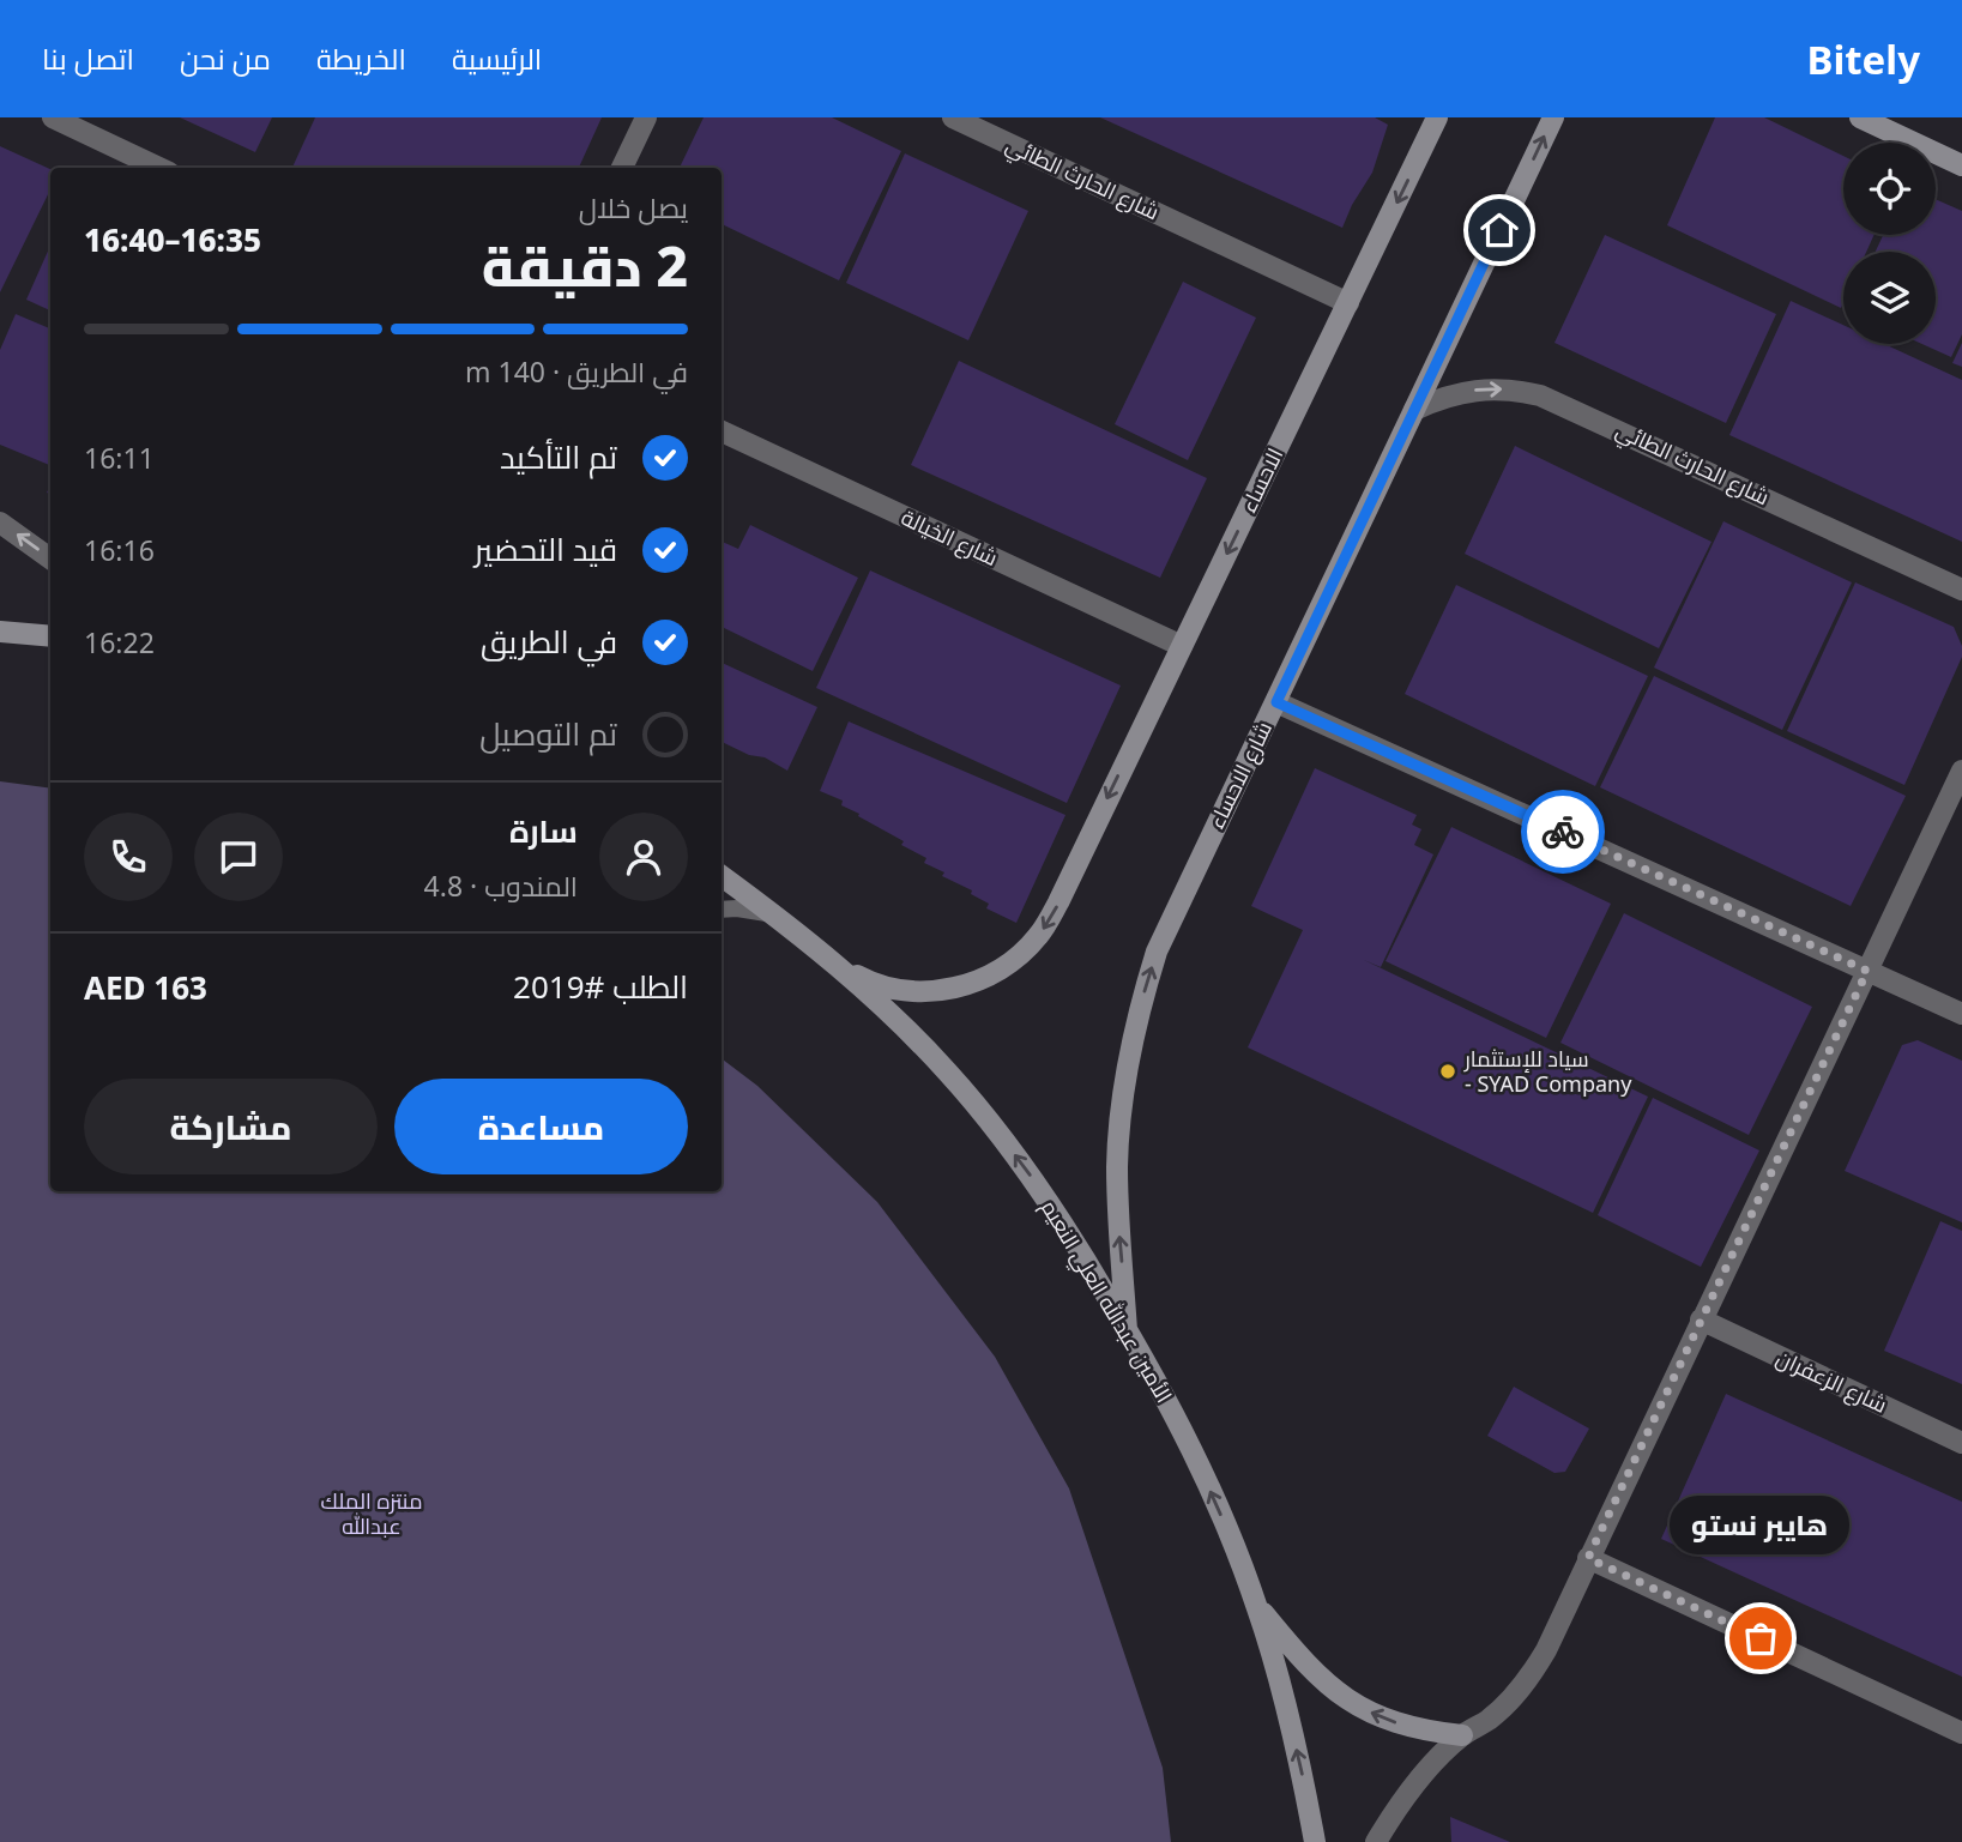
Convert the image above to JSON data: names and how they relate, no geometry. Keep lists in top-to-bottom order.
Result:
{
  "streets": {
    "main road": ["الاحساء", "شارع الاحساء", "الأمين عبدالله العلي النعيم"],
    "street": ["شارع الحارث الطائي", "شارع الخيالة", "شارع الزعفران"]
  },
  "crossings": [
    ["شارع الحارث الطائي", "الاحساء"],
    ["شارع الحارث الطائي", "شارع الاحساء"],
    ["الاحساء", "شارع الخيالة"],
    ["الاحساء", "الأمين عبدالله العلي النعيم"],
    ["شارع الاحساء", "الأمين عبدالله العلي النعيم"]
  ],
  "one_way": [
    "شارع الحارث الطائي",
    "الاحساء",
    "شارع الاحساء",
    "الأمين عبدالله العلي النعيم"
  ],
  "parks": ["منتزه الملك عبدالله"],
  "places": ["سياد للإستثمار - SYAD Company", "هايبر نستو"],
  "page": {
    "header": "Bitely",
    "nav": [
      "الرئيسية",
      "الخريطة",
      "من نحن",
      "اتصل بنا"
    ],
    "heading": ["2 دقيقة", "يصل خلال", "16:35–16:40"],
    "panel": [
      "سارة",
      "المندوب · 4.8",
      "الطلب #2019",
      "AED 163"
    ],
    "bar": "في الطريق · 140 m",
    "list": [
      ["تم التأكيد", "16:11"],
      ["قيد التحضير", "16:16"],
      ["في الطريق", "16:22"],
      "تم التوصيل"
    ],
    "buttons": ["مساعدة", "مشاركة"],
    "bubble": "هايبر نستو"
  }
}
